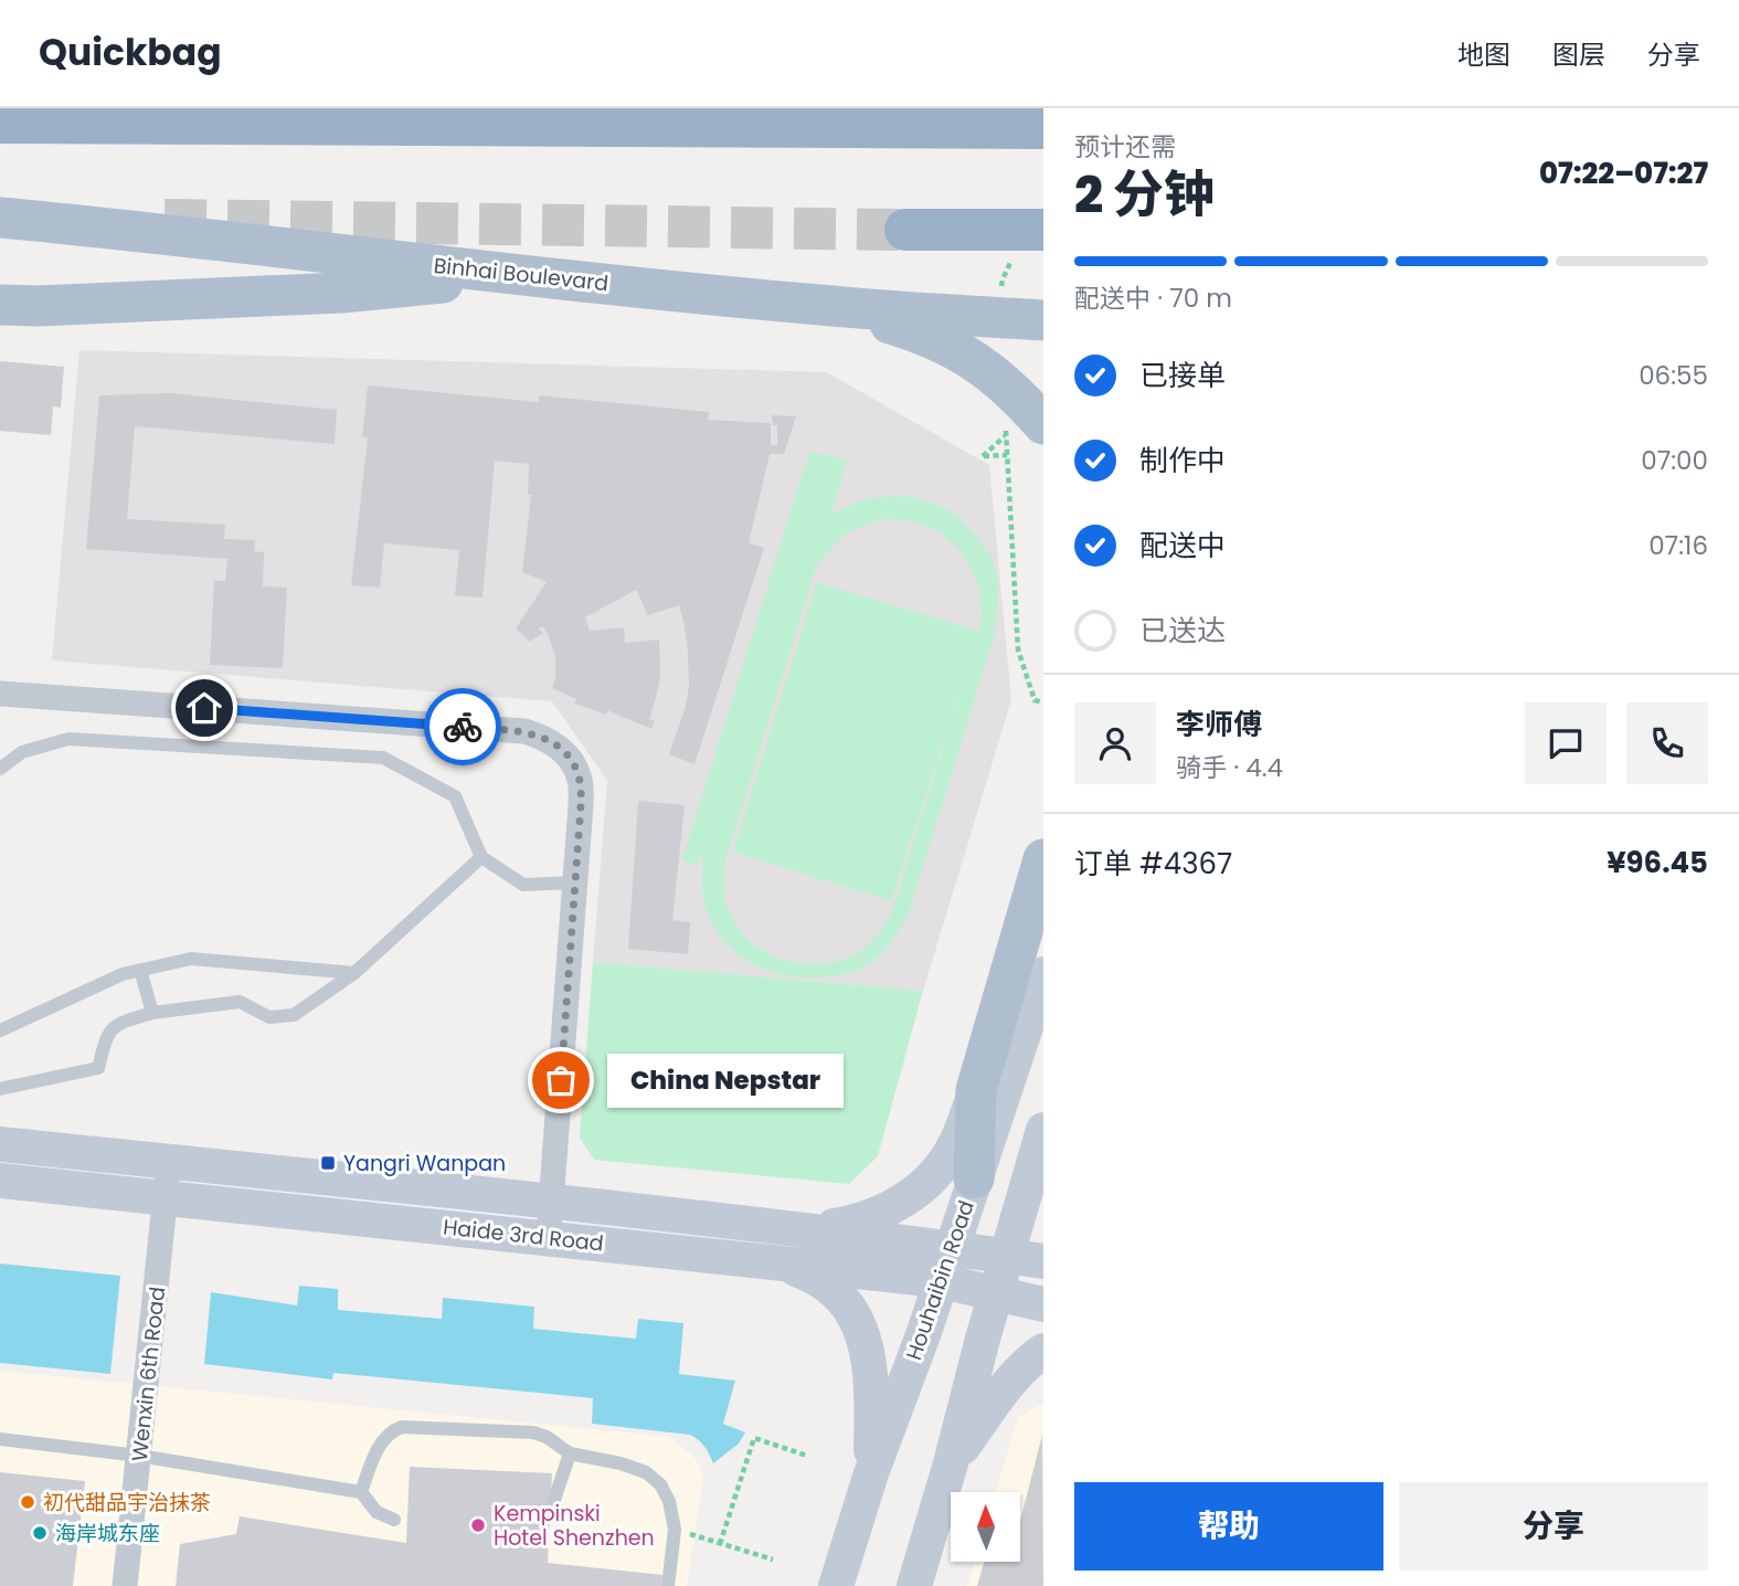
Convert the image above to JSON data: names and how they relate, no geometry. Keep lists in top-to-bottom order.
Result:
{
  "streets": {
    "main road": ["Binhai Boulevard", "Haide 3rd Road", "Houhaibin Road"],
    "street": ["Wenxin 6th Road"]
  },
  "crossings": [
    ["Haide 3rd Road", "Houhaibin Road"],
    ["Haide 3rd Road", "Wenxin 6th Road"]
  ],
  "places": {
    "other": [
      "China Nepstar",
      "初代甜品宇治抹茶",
      "Kempinski Hotel Shenzhen",
      "海岸城东座"
    ],
    "transit": ["Yangri Wanpan"]
  },
  "north": "top",
  "page": {
    "header": "Quickbag",
    "nav": ["地图", "图层", "分享"],
    "heading": ["2 分钟", "预计还需", "07:22–07:27"],
    "panel": [
      "李师傅",
      "骑手 · 4.4",
      "订单 #4367",
      "¥96.45"
    ],
    "bar": "配送中 · 70 m",
    "list": [
      ["已接单", "06:55"],
      ["制作中", "07:00"],
      ["配送中", "07:16"],
      "已送达"
    ],
    "bubble": "China Nepstar",
    "buttons": ["帮助", "分享"]
  }
}
